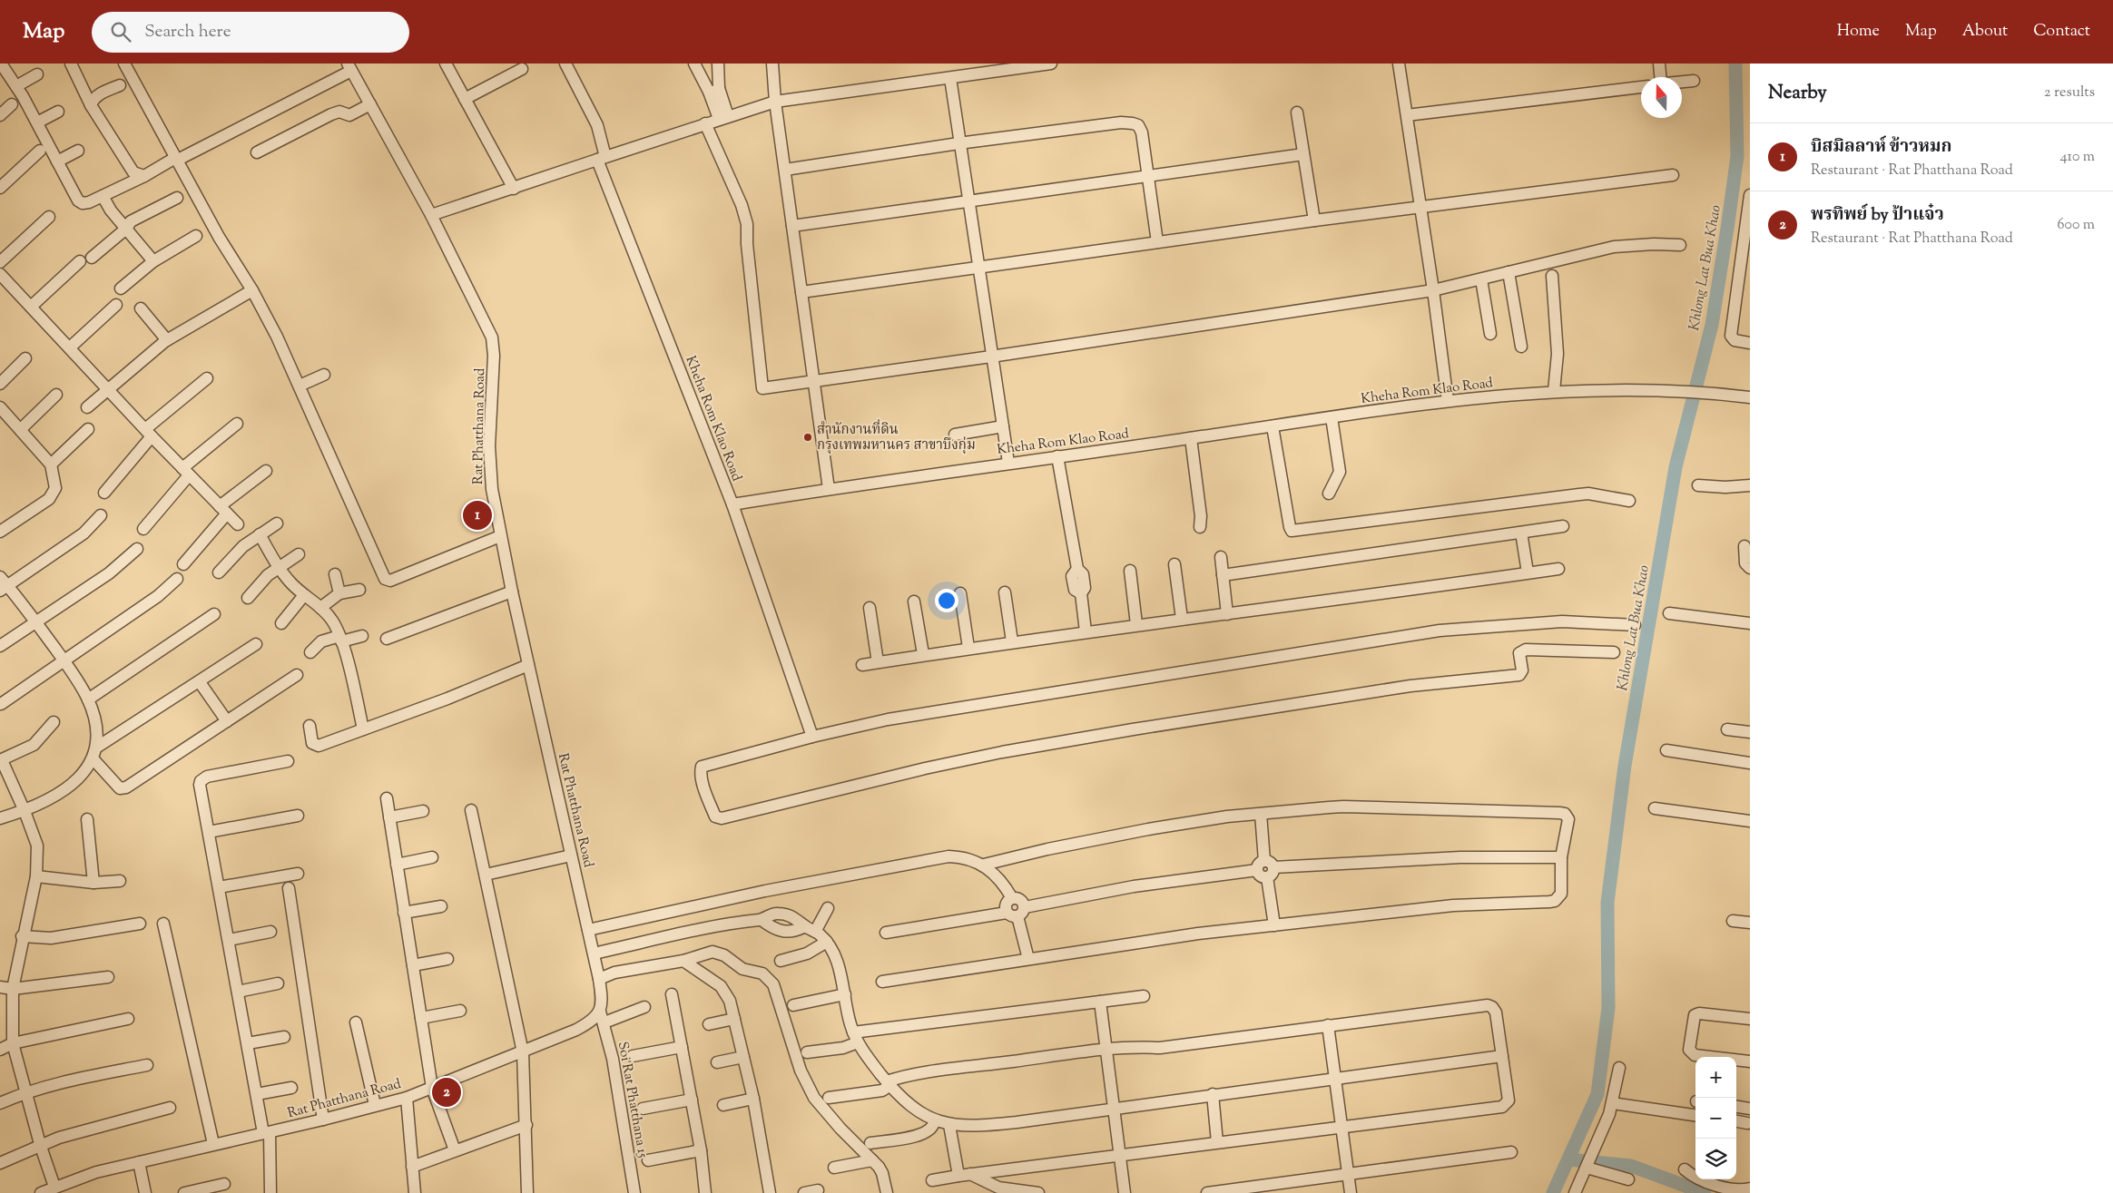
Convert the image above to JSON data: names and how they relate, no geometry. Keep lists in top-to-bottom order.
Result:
{
  "streets": {
    "street": ["Kheha Rom Klao Road", "Rat Phatthana Road", "Soi Rat Phatthana 15"]
  },
  "crossings": [
    ["Rat Phatthana Road", "Soi Rat Phatthana 15"]
  ],
  "water": ["Khlong Lat Bua Khao"],
  "places": ["สำนักงานที่ดิน กรุงเทพมหานคร สาขาบึงกุ่ม"],
  "north": "top",
  "page": {
    "header": "Map",
    "search": "Search here",
    "nav": [
      "Home",
      "Map",
      "About",
      "Contact"
    ],
    "heading": ["Nearby", "2 results"],
    "list": [
      {
        "mark": "1",
        "name": "บิสมิลลาห์ ข้าวหมก",
        "note": "Restaurant · Rat Phatthana Road",
        "value": "410 m"
      },
      {
        "mark": "2",
        "name": "พรทิพย์ by ป้าแจ๋ว",
        "note": "Restaurant · Rat Phatthana Road",
        "value": "600 m"
      }
    ],
    "pins": ["1", "2"],
    "map_buttons": ["+", "−"]
  }
}
